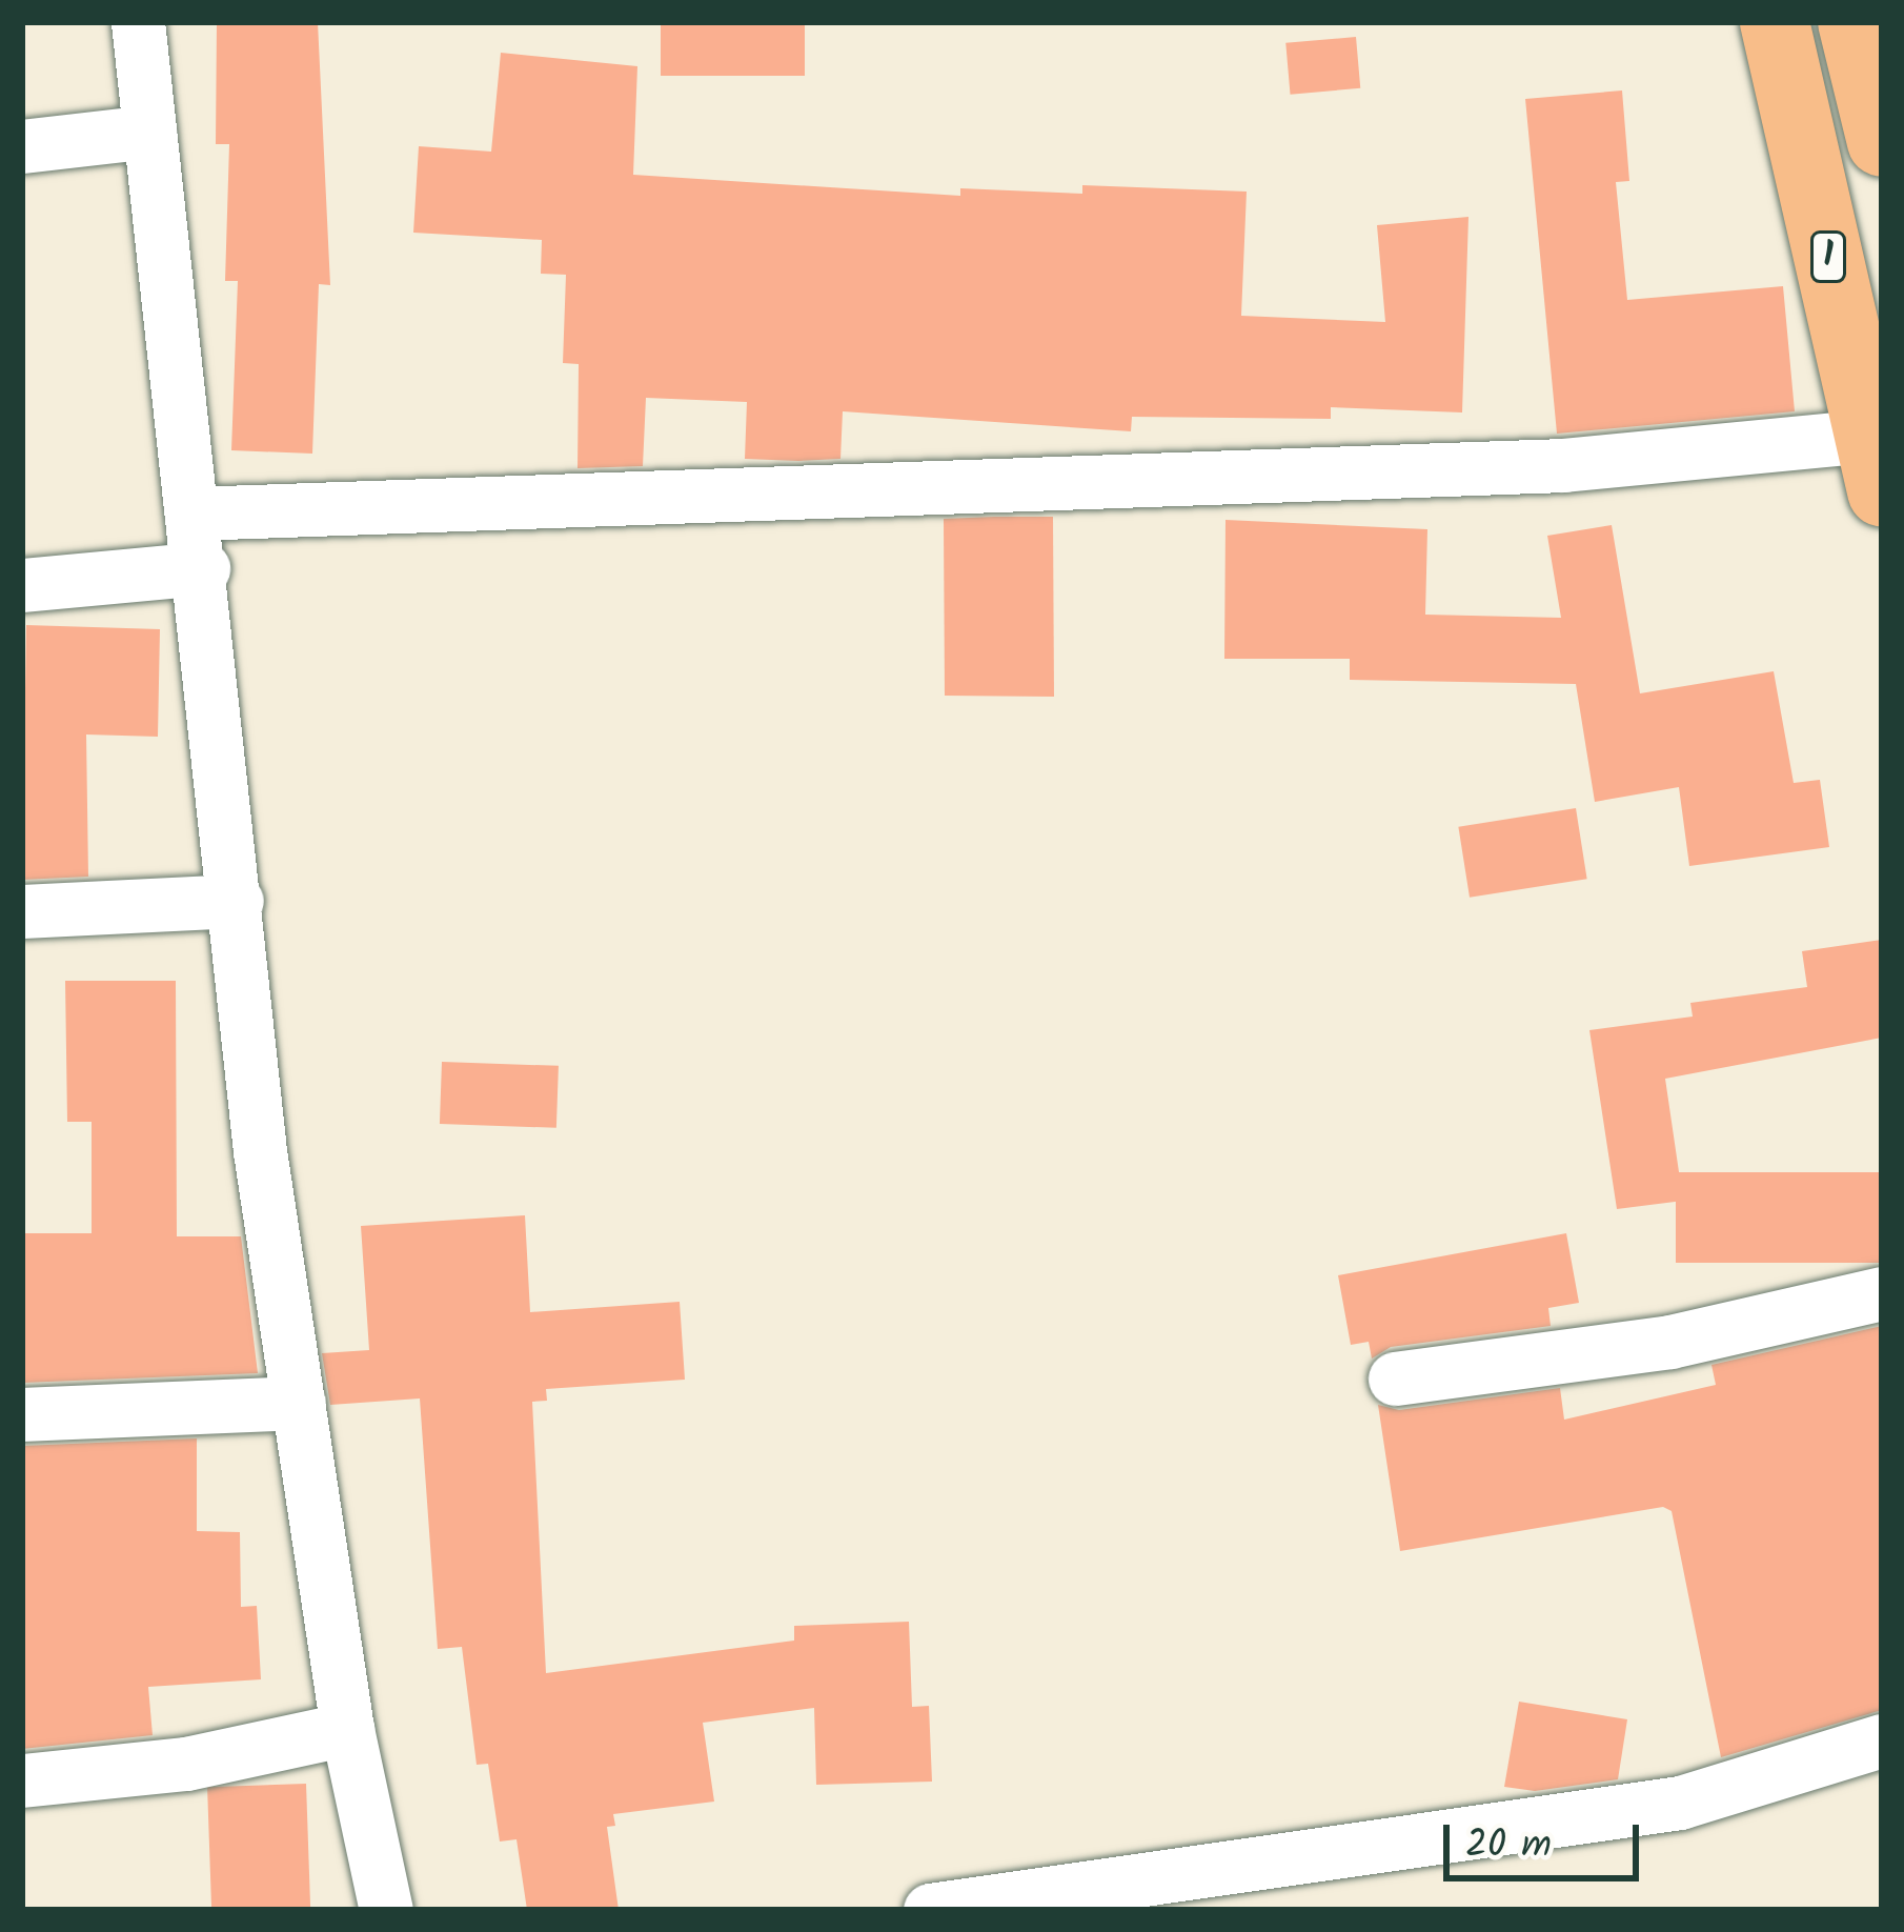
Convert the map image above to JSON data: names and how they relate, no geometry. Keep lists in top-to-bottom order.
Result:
{
  "streets": {
    "highway": ["1"]
  },
  "scale_bar": "20 m"
}
